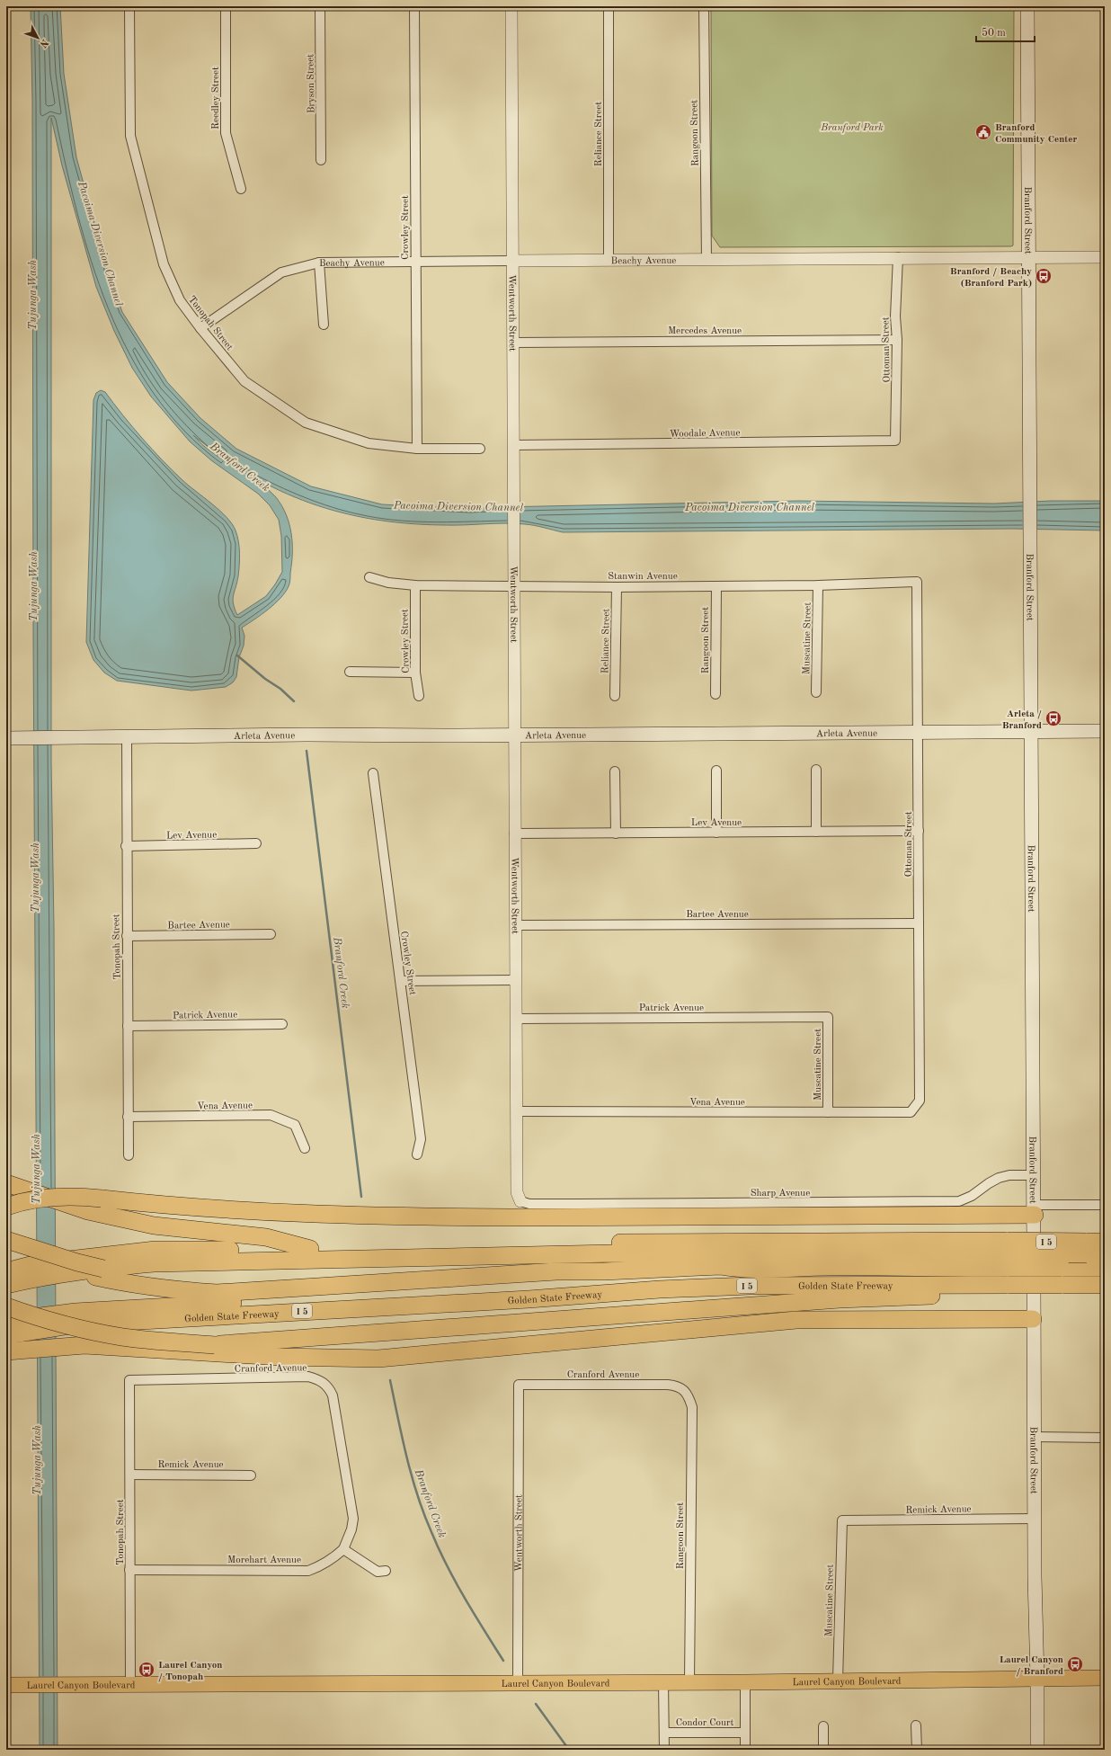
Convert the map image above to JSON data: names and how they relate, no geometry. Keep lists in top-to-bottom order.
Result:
{
  "streets": {
    "highway": ["I 5", "Golden State Freeway"],
    "main road": ["Branford Street", "Arleta Avenue", "Laurel Canyon Boulevard"],
    "street": [
      "Bryson Street",
      "Reedley Street",
      "Rangoon Street",
      "Reliance Street",
      "Crowley Street",
      "Beachy Avenue",
      "Wentworth Street",
      "Tonopah Street",
      "Mercedes Avenue",
      "Ottoman Street",
      "Woodale Avenue",
      "Stanwin Avenue",
      "Muscatine Street",
      "Lev Avenue",
      "Bartee Avenue",
      "Patrick Avenue",
      "Vena Avenue",
      "Sharp Avenue",
      "Cranford Avenue",
      "Remick Avenue",
      "Morehart Avenue",
      "Condor Court"
    ]
  },
  "crossings": [
    ["Rangoon Street", "Beachy Avenue"],
    ["Rangoon Street", "Stanwin Avenue"],
    ["Rangoon Street", "Cranford Avenue"],
    ["Rangoon Street", "Laurel Canyon Boulevard"],
    ["Reliance Street", "Beachy Avenue"],
    ["Reliance Street", "Stanwin Avenue"],
    ["Branford Street", "Beachy Avenue"],
    ["Branford Street", "Arleta Avenue"],
    ["Branford Street", "Sharp Avenue"],
    ["Branford Street", "Remick Avenue"],
    ["Branford Street", "Laurel Canyon Boulevard"],
    ["Crowley Street", "Beachy Avenue"],
    ["Crowley Street", "Tonopah Street"],
    ["Crowley Street", "Stanwin Avenue"],
    ["Beachy Avenue", "Wentworth Street"],
    ["Beachy Avenue", "Tonopah Street"],
    ["Beachy Avenue", "Ottoman Street"],
    ["Wentworth Street", "Mercedes Avenue"],
    ["Wentworth Street", "Woodale Avenue"],
    ["Wentworth Street", "Stanwin Avenue"],
    ["Wentworth Street", "Arleta Avenue"],
    ["Wentworth Street", "Lev Avenue"],
    ["Wentworth Street", "Bartee Avenue"],
    ["Wentworth Street", "Patrick Avenue"],
    ["Wentworth Street", "Vena Avenue"],
    ["Wentworth Street", "Sharp Avenue"],
    ["Wentworth Street", "Cranford Avenue"],
    ["Wentworth Street", "Laurel Canyon Boulevard"],
    ["Tonopah Street", "Arleta Avenue"],
    ["Tonopah Street", "Lev Avenue"],
    ["Tonopah Street", "Bartee Avenue"],
    ["Tonopah Street", "Patrick Avenue"],
    ["Tonopah Street", "Vena Avenue"],
    ["Tonopah Street", "Cranford Avenue"],
    ["Tonopah Street", "Remick Avenue"],
    ["Tonopah Street", "Morehart Avenue"],
    ["Tonopah Street", "Laurel Canyon Boulevard"],
    ["Mercedes Avenue", "Ottoman Street"],
    ["Ottoman Street", "Woodale Avenue"],
    ["Ottoman Street", "Stanwin Avenue"],
    ["Ottoman Street", "Arleta Avenue"],
    ["Ottoman Street", "Lev Avenue"],
    ["Ottoman Street", "Bartee Avenue"],
    ["Ottoman Street", "Vena Avenue"],
    ["Stanwin Avenue", "Muscatine Street"],
    ["Muscatine Street", "Patrick Avenue"],
    ["Muscatine Street", "Vena Avenue"],
    ["Muscatine Street", "Remick Avenue"],
    ["Muscatine Street", "Laurel Canyon Boulevard"],
    ["Cranford Avenue", "Morehart Avenue"]
  ],
  "water": ["Pacoima Diversion Channel", "Tujunga Wash", "Branford Creek"],
  "parks": ["Branford Park"],
  "places": {
    "public building": ["Branford Community Center"],
    "bus stop": [
      "Branford / Beachy (Branford Park)",
      "Arleta / Branford",
      "Laurel Canyon / Branford",
      "Laurel Canyon / Tonopah"
    ]
  },
  "scale_bar": "50 m",
  "north": "bottom right"
}
